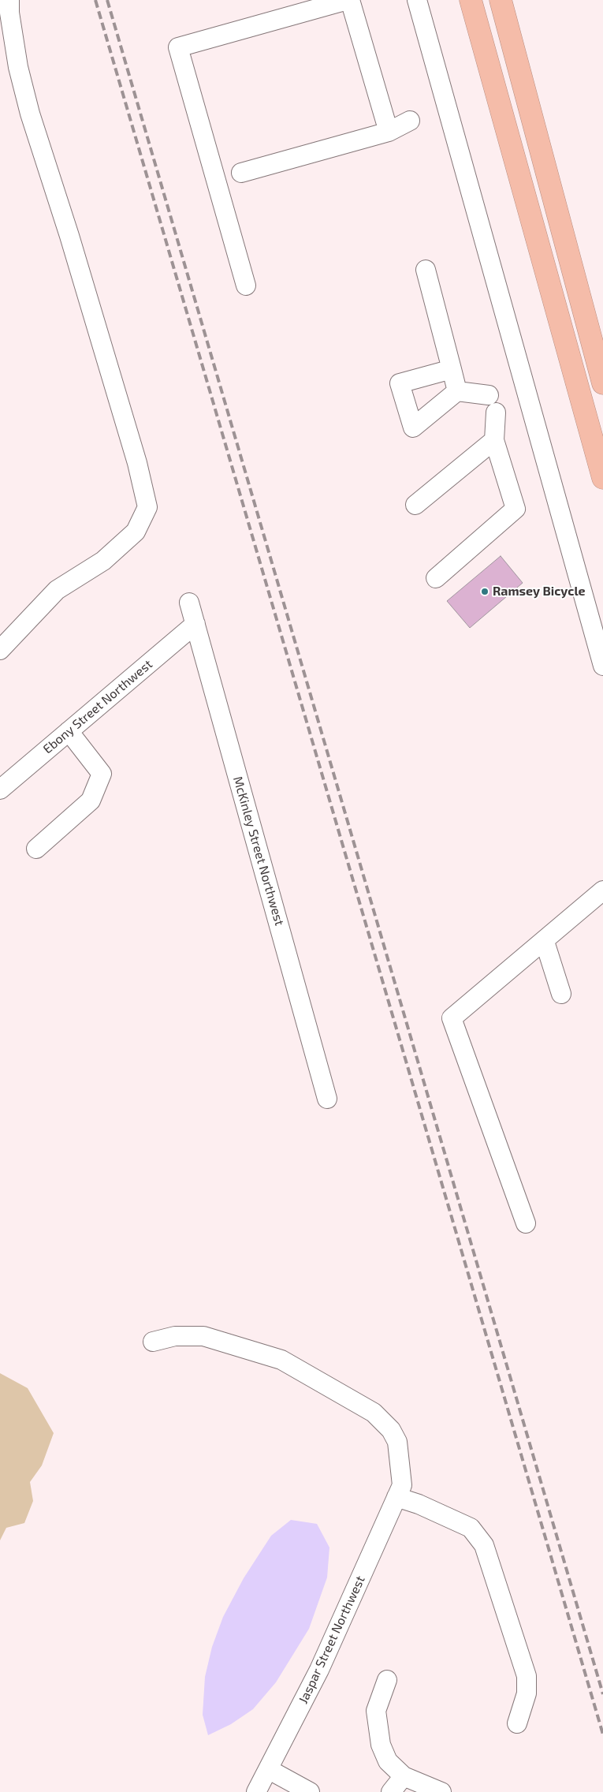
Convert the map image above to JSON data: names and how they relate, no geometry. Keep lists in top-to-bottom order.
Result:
{
  "streets": {
    "street": ["Ebony Street Northwest", "McKinley Street Northwest", "Jaspar Street Northwest"]
  },
  "crossings": [
    ["Ebony Street Northwest", "McKinley Street Northwest"]
  ],
  "places": ["Ramsey Bicycle"]
}
